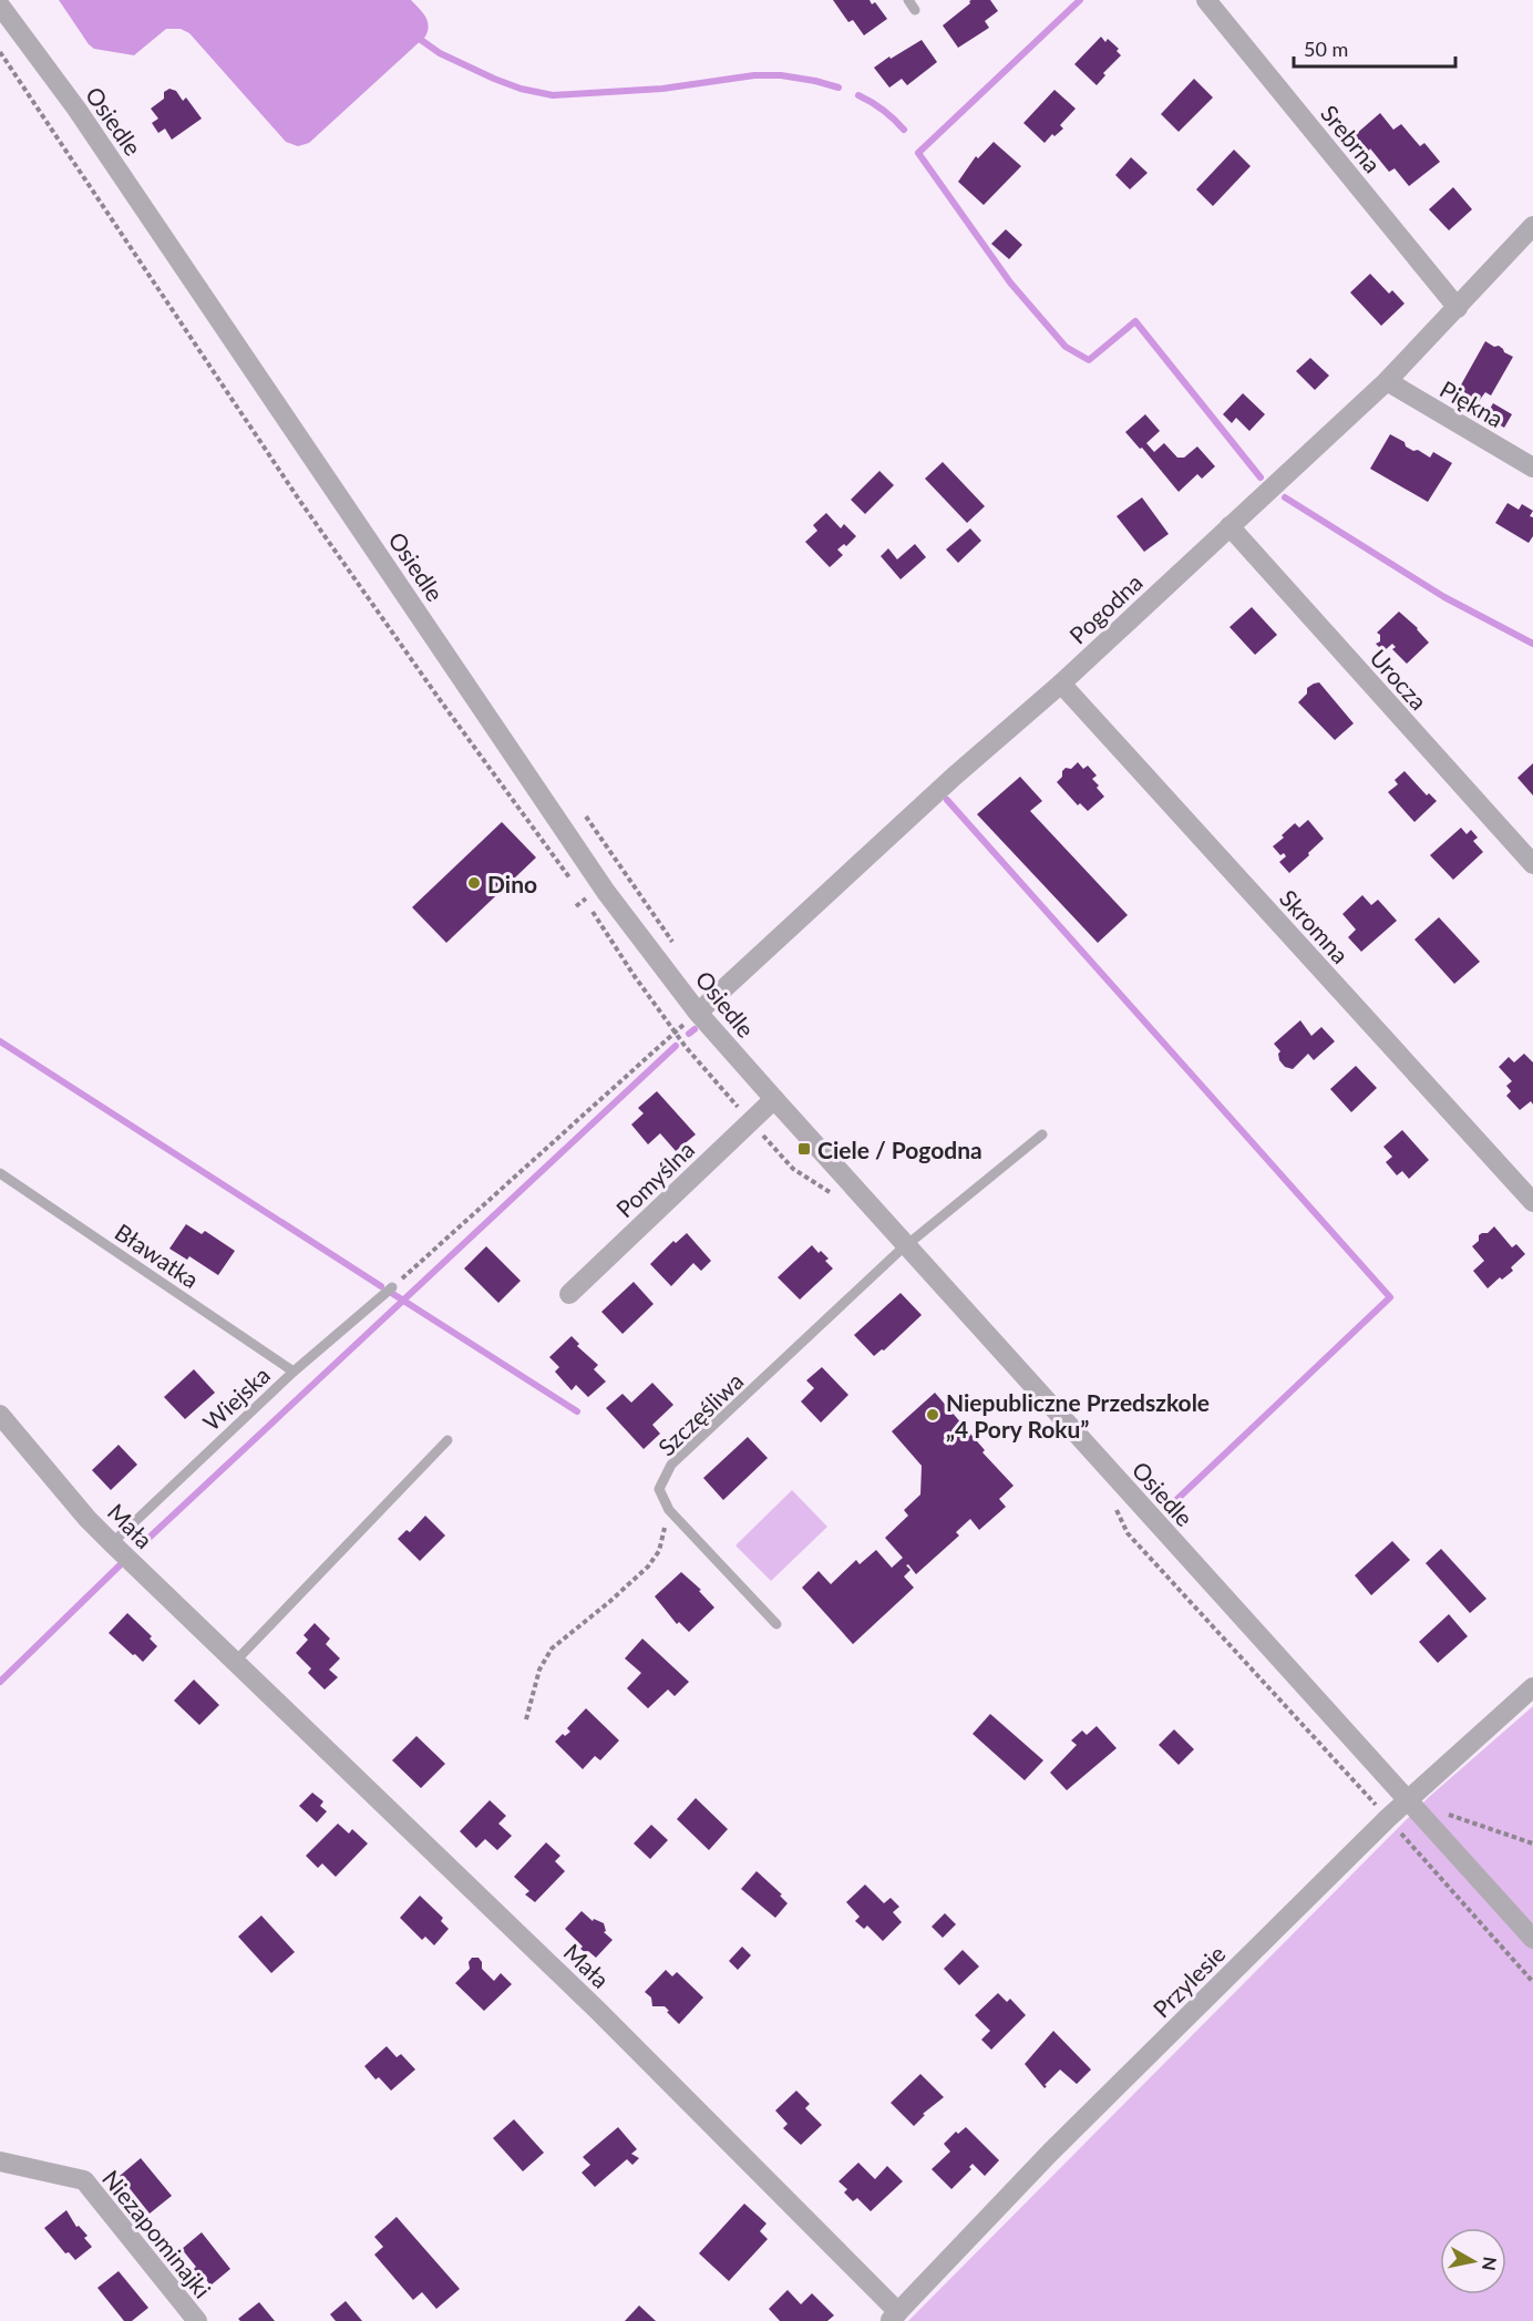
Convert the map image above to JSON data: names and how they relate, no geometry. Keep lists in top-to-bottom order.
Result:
{
  "streets": {
    "street": [
      "Osiedle",
      "Srebrna",
      "Piękna",
      "Pogodna",
      "Urocza",
      "Skromna",
      "Pomyślna",
      "Mała",
      "Przylesie",
      "Niezapominajki"
    ],
    "lane": ["Bławatka", "Wiejska", "Szczęśliwa"]
  },
  "crossings": [
    ["Osiedle", "Pogodna"],
    ["Osiedle", "Pomyślna"],
    ["Osiedle", "Szczęśliwa"],
    ["Osiedle", "Przylesie"],
    ["Srebrna", "Pogodna"],
    ["Piękna", "Pogodna"],
    ["Pogodna", "Urocza"],
    ["Pogodna", "Skromna"],
    ["Bławatka", "Wiejska"],
    ["Wiejska", "Mała"],
    ["Mała", "Przylesie"]
  ],
  "places": {
    "other": ["Dino", "Niepubliczne Przedszkole „4 Pory Roku”"],
    "transit": ["Ciele / Pogodna"]
  },
  "scale_bar": "50 m",
  "north": "right"
}
